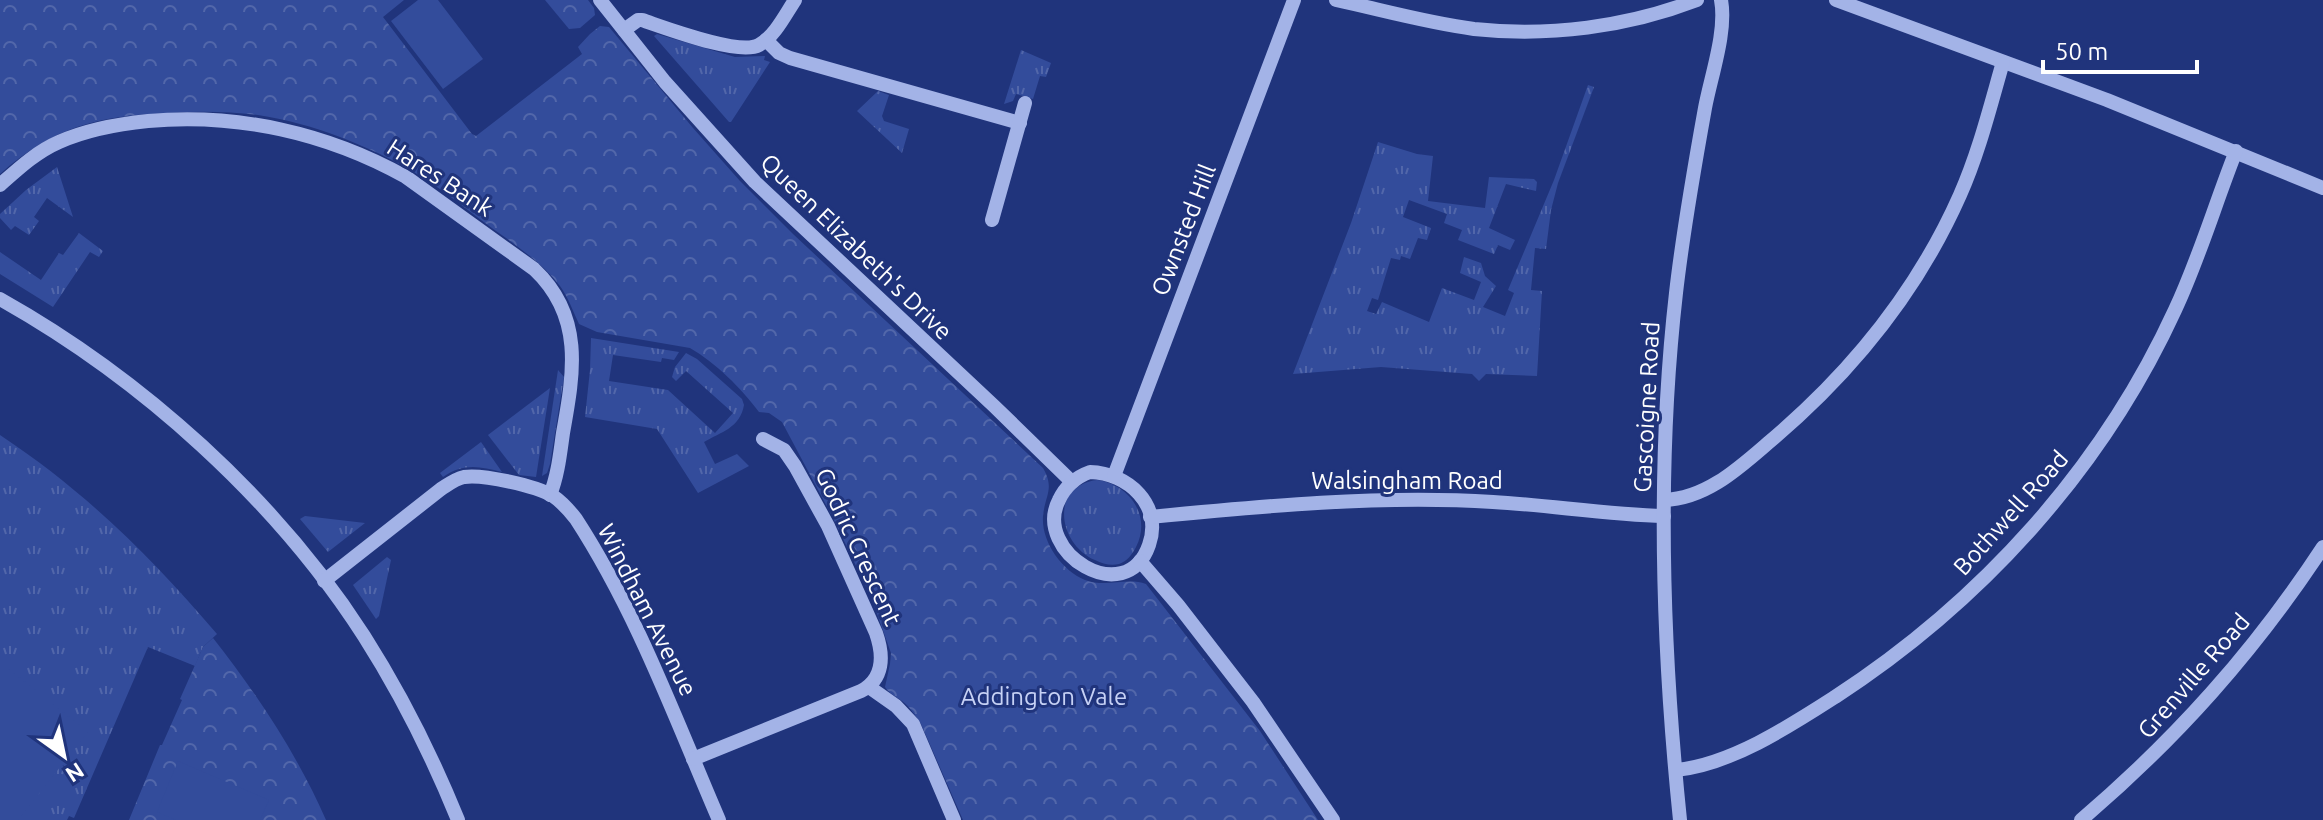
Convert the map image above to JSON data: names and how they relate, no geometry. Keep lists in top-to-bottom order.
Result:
{
  "streets": {
    "street": [
      "Hares Bank",
      "Ownsted Hill",
      "Queen Elizabeth's Drive",
      "Gascoigne Road",
      "Walsingham Road",
      "Bothwell Road",
      "Godric Crescent",
      "Windham Avenue",
      "Grenville Road"
    ]
  },
  "crossings": [
    ["Hares Bank", "Windham Avenue"],
    ["Ownsted Hill", "Queen Elizabeth's Drive"],
    ["Ownsted Hill", "Walsingham Road"],
    ["Queen Elizabeth's Drive", "Walsingham Road"],
    ["Gascoigne Road", "Walsingham Road"],
    ["Gascoigne Road", "Bothwell Road"]
  ],
  "parks": ["Addington Vale"],
  "scale_bar": "50 m",
  "north": "bottom right"
}
